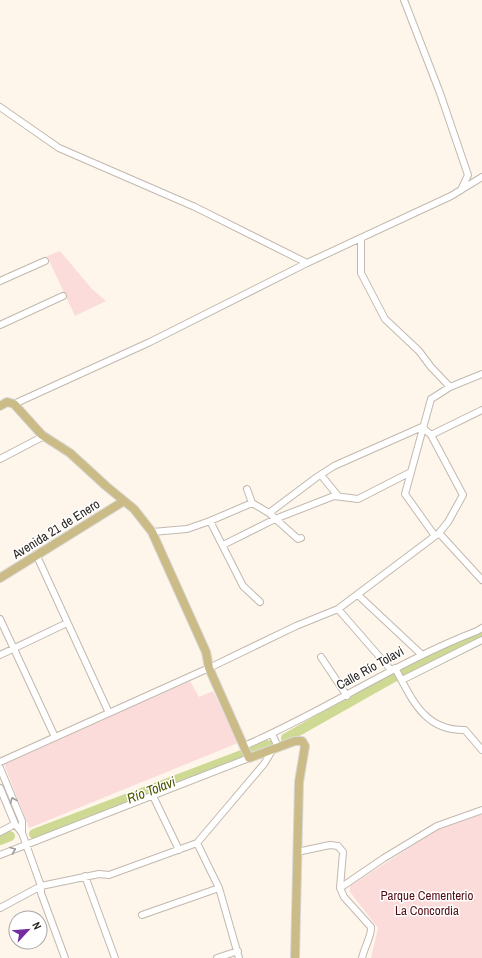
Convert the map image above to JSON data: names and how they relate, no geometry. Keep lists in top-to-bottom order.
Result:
{
  "streets": {
    "main road": ["Avenida 21 de Enero"],
    "street": ["Calle Río Tolavi"]
  },
  "water": ["Río Tolavi"],
  "parks": ["Parque Cementerio La Concordia"],
  "north": "top right"
}
